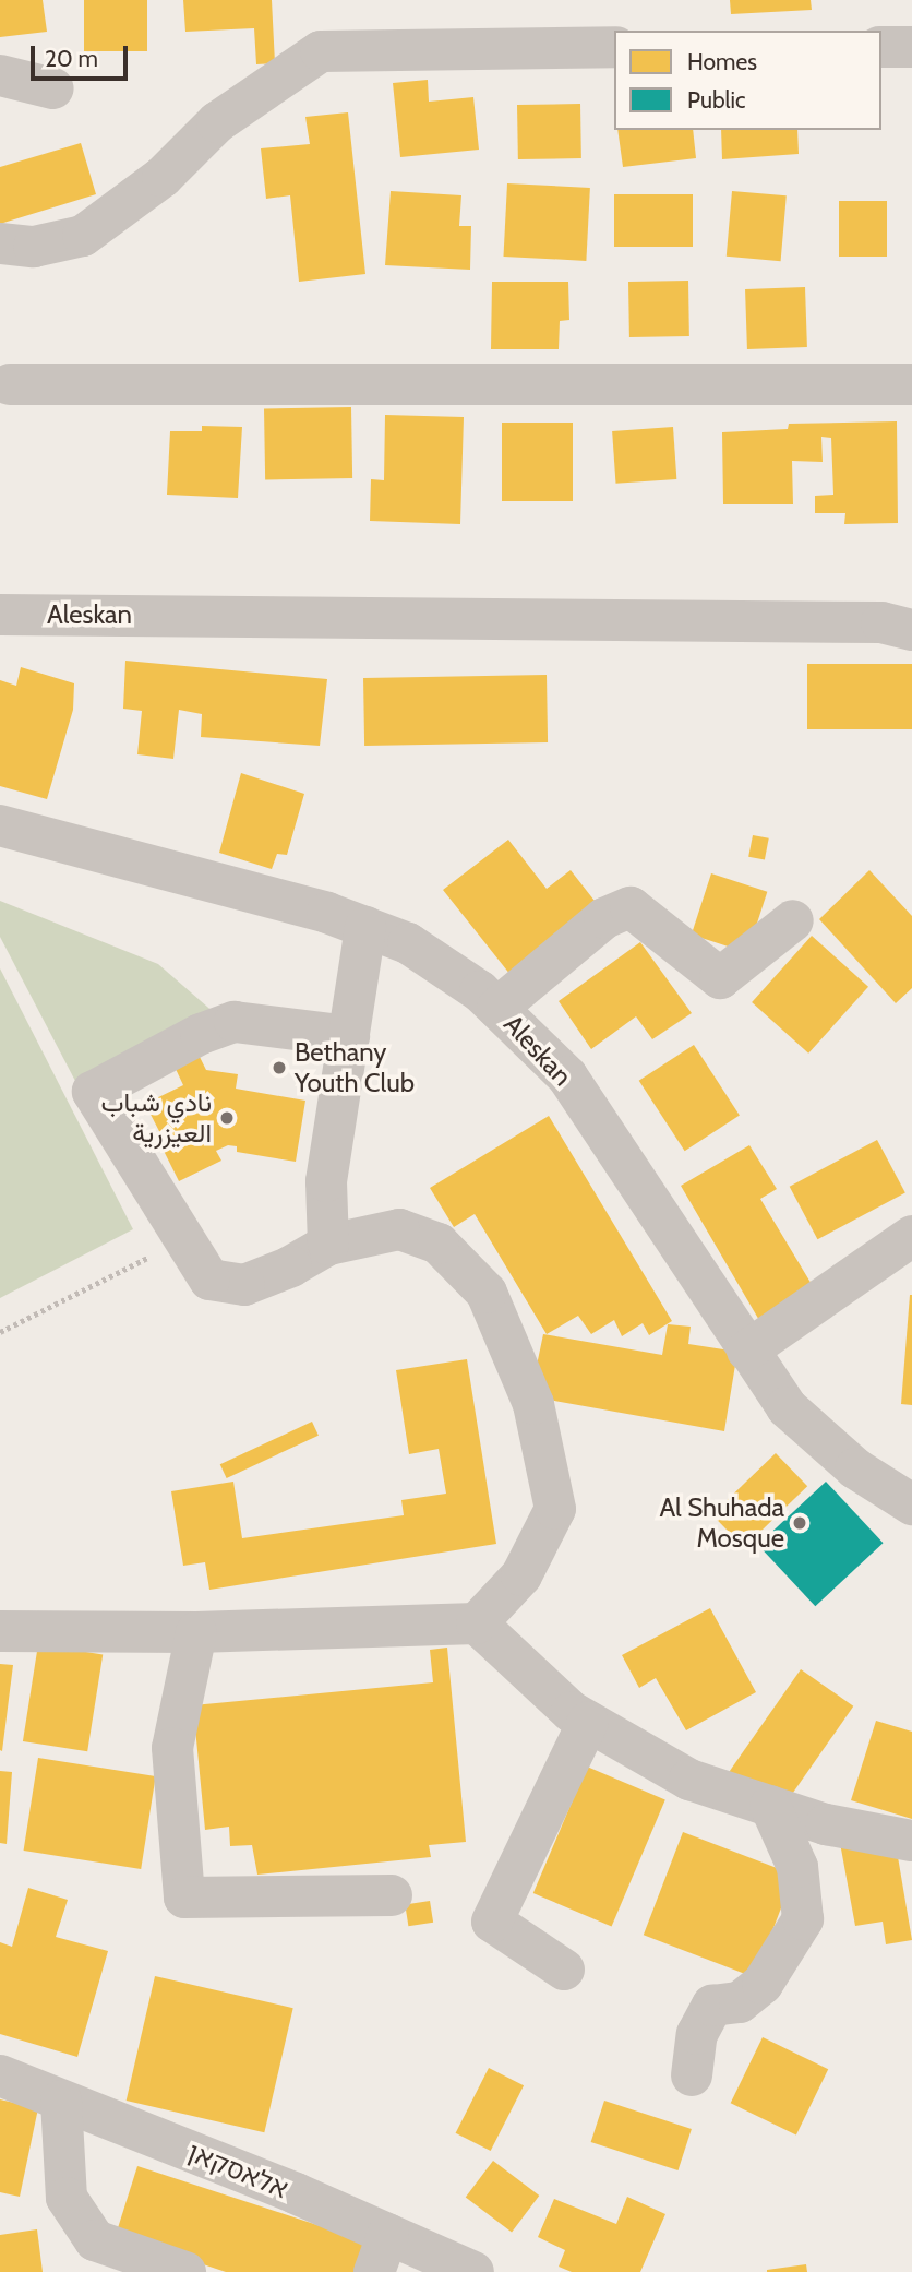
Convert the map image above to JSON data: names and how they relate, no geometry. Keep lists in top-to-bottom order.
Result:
{
  "streets": {
    "street": ["Aleskan", "אלאסקאן"]
  },
  "places": ["Bethany Youth Club", "نادي شباب العيزرية", "Al Shuhada Mosque"],
  "legend": ["Homes", "Public"],
  "scale_bar": "20 m"
}
